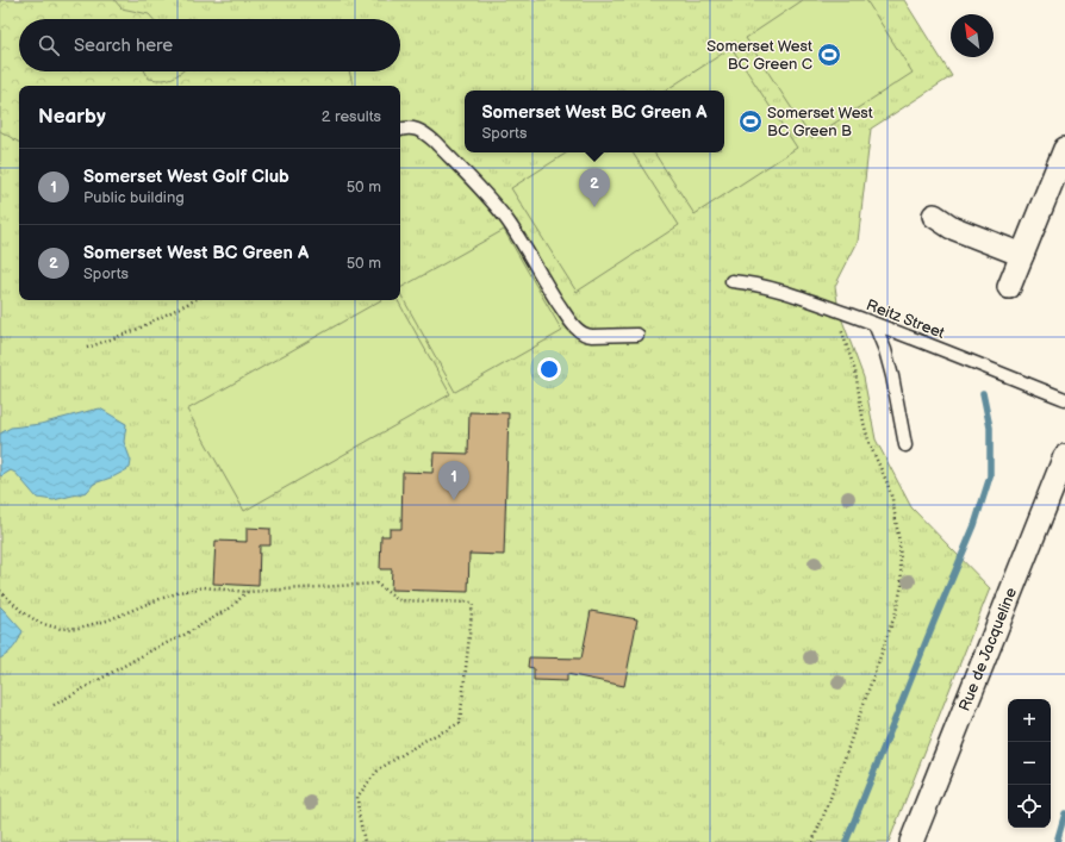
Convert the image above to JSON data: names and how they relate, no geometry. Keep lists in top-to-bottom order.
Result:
{
  "streets": {
    "street": ["Rue de Jacqueline"],
    "lane": ["Reitz Street"]
  },
  "places": {
    "sports": ["Somerset West BC Green C", "Somerset West BC Green B"]
  },
  "north": "top left",
  "page": {
    "search": "Search here",
    "heading": ["Nearby", "2 results"],
    "popup": ["Somerset West BC Green A", "Sports"],
    "list": [
      {
        "mark": "1",
        "name": "Somerset West Golf Club",
        "note": "Public building",
        "value": "50 m"
      },
      {
        "mark": "2",
        "name": "Somerset West BC Green A",
        "note": "Sports",
        "value": "50 m"
      }
    ],
    "pins": ["2", "1"],
    "map_buttons": ["+", "−"]
  }
}
